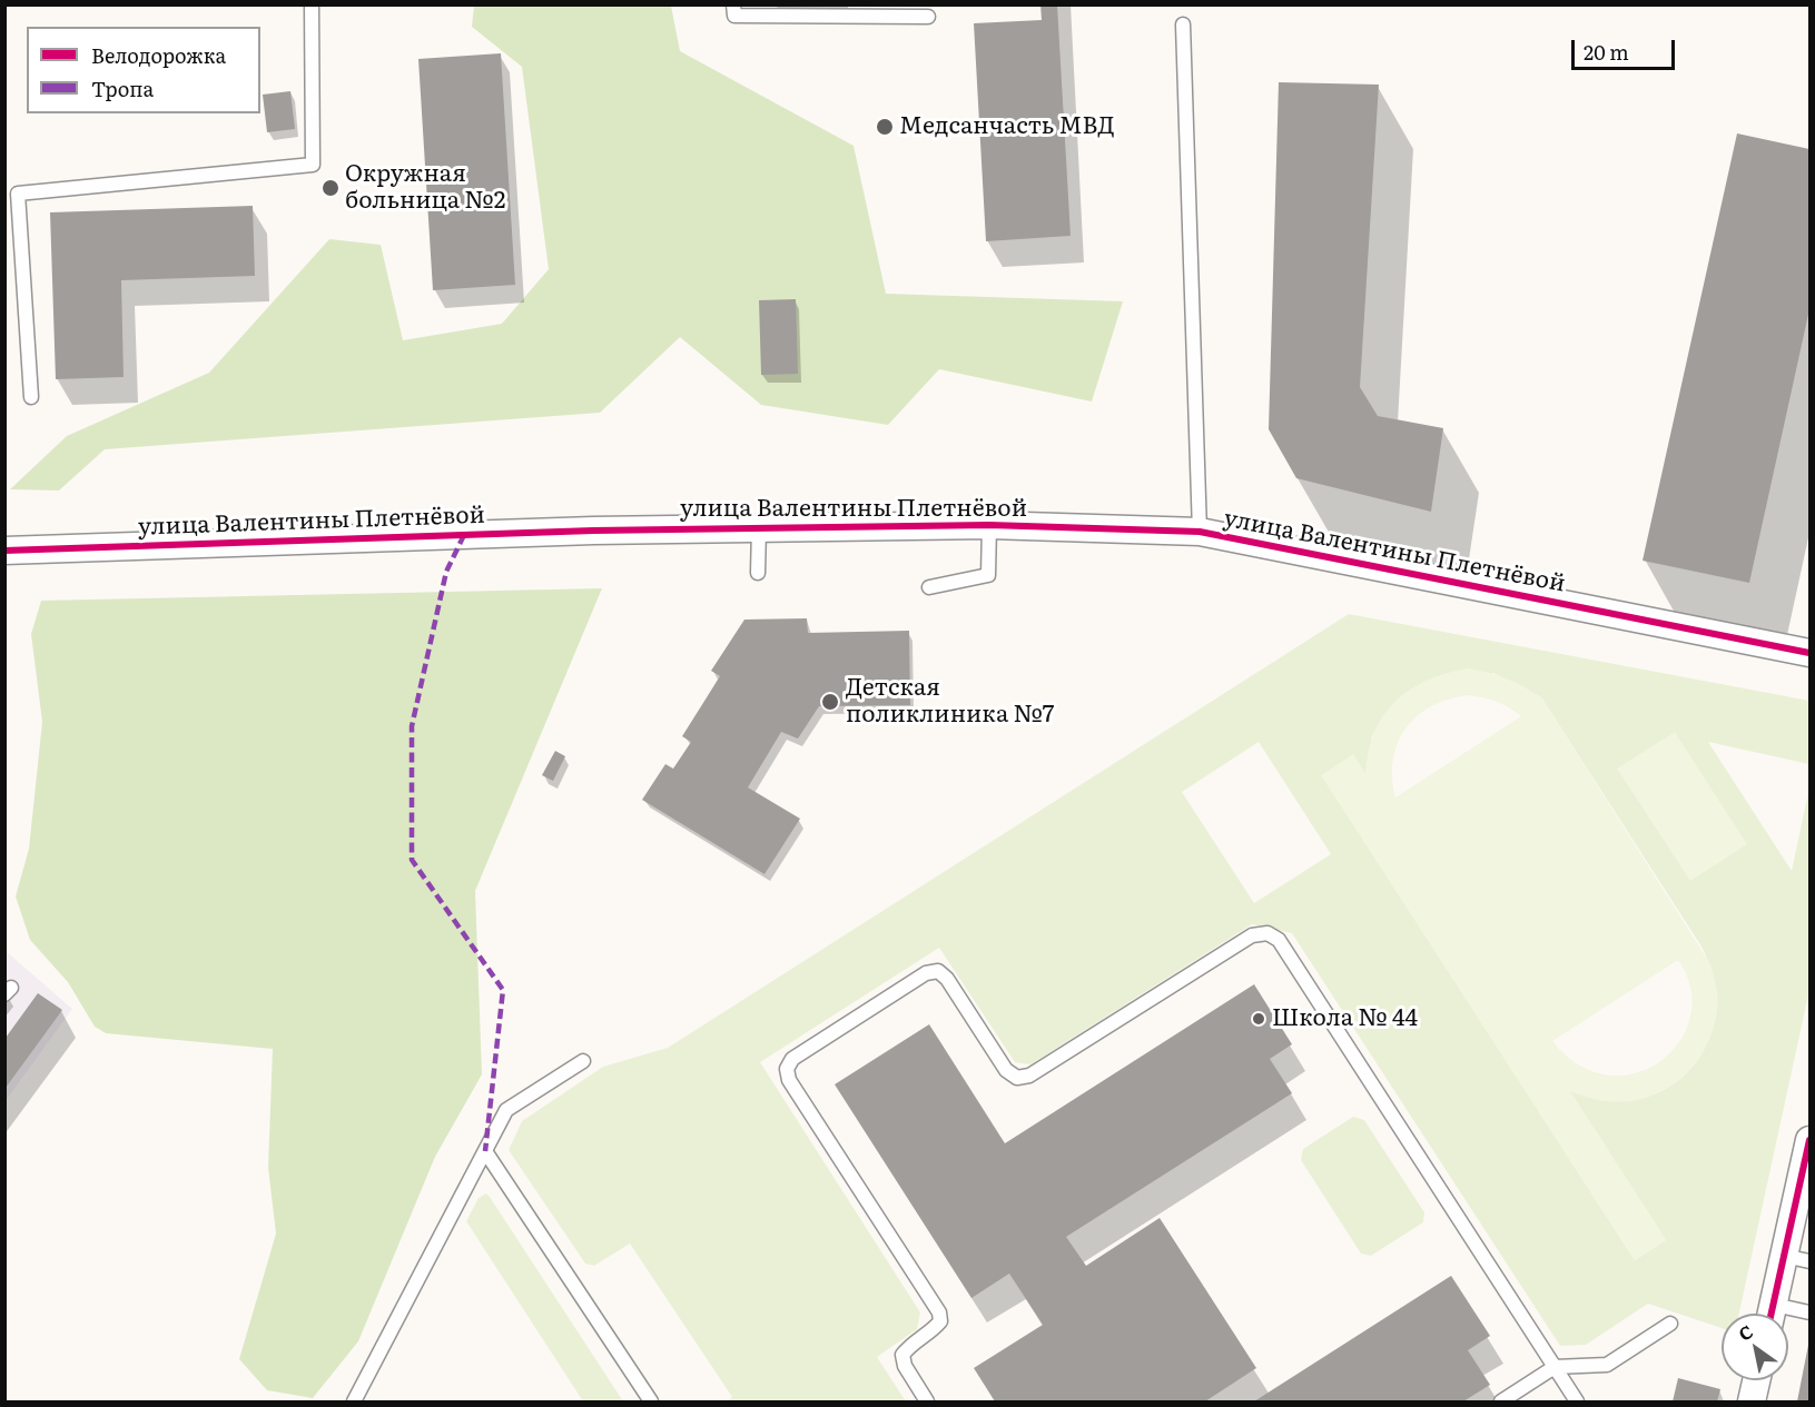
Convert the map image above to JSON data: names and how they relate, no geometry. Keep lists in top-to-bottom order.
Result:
{
  "streets": {
    "street": ["улица Валентины Плетнёвой"]
  },
  "places": [
    "Медсанчасть МВД",
    "Окружная больница №2",
    "Детская поликлиника №7",
    "Школа № 44"
  ],
  "legend": ["Велодорожка", "Тропа"],
  "scale_bar": "20 m",
  "north": "top left"
}
